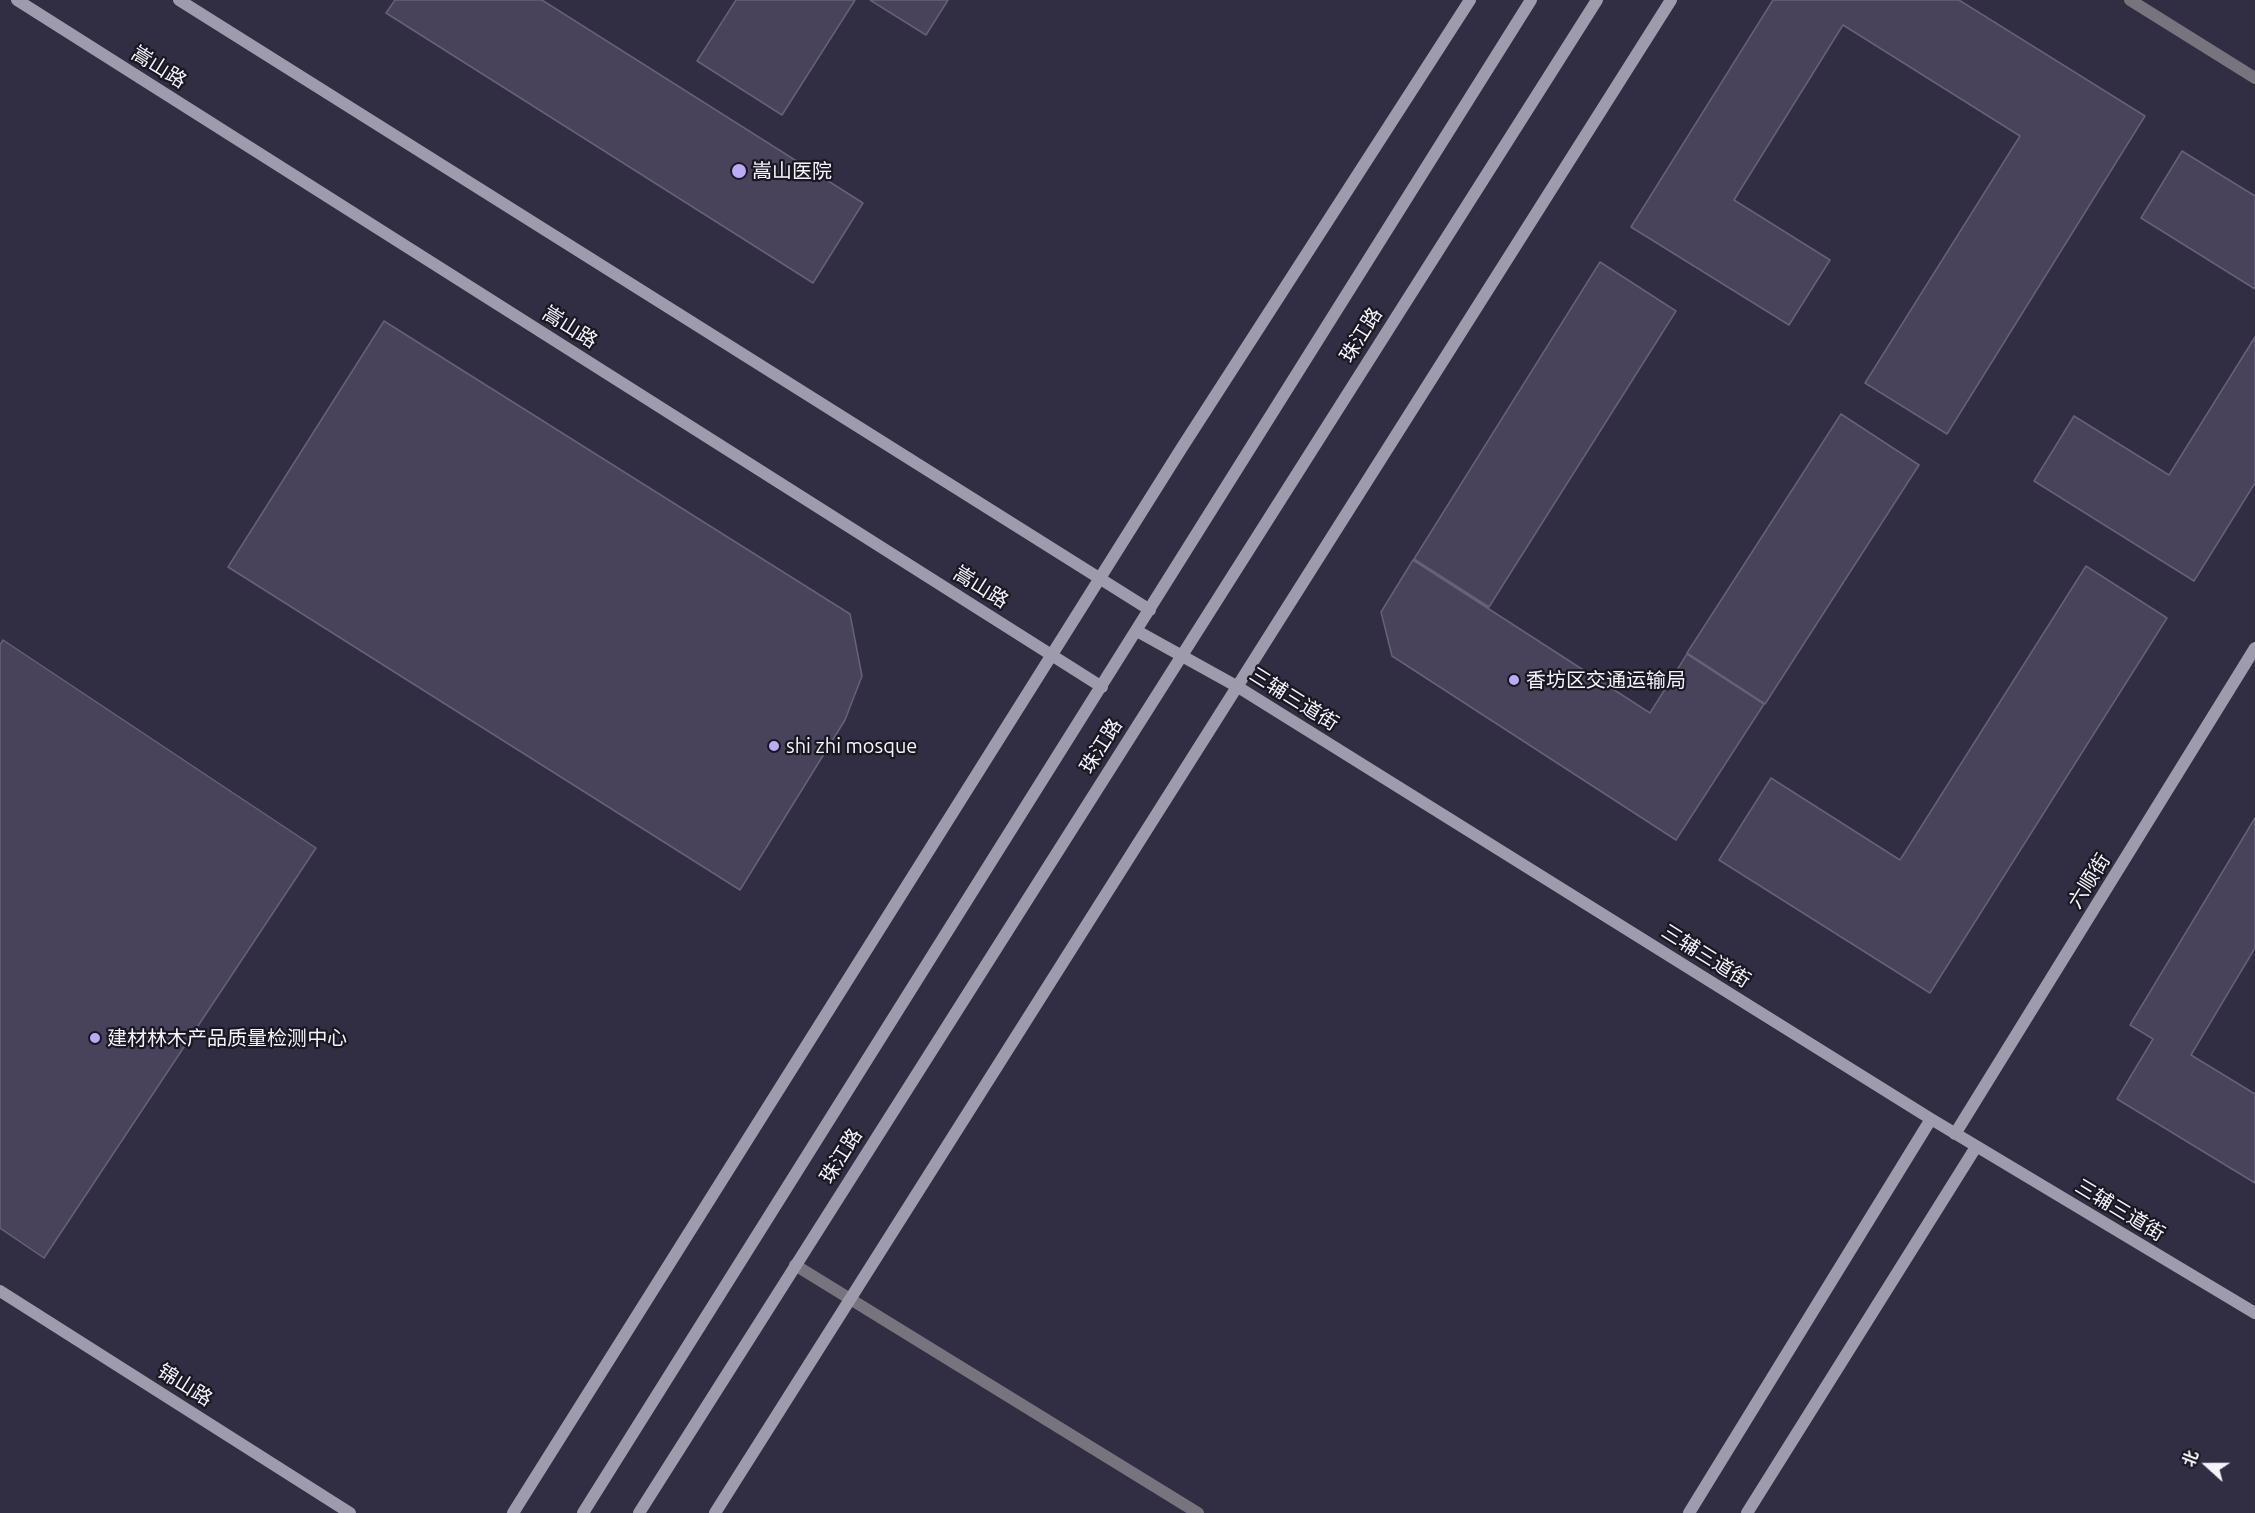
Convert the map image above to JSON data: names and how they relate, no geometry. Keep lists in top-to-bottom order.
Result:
{
  "streets": {
    "main road": [
      "嵩山路",
      "珠江路",
      "三辅三道街",
      "六顺街",
      "锦山路"
    ]
  },
  "crossings": [
    ["嵩山路", "珠江路"],
    ["珠江路", "三辅三道街"],
    ["三辅三道街", "六顺街"]
  ],
  "places": [
    "嵩山医院",
    "香坊区交通运输局",
    "shi zhi mosque",
    "建材林木产品质量检测中心"
  ],
  "north": "left"
}
